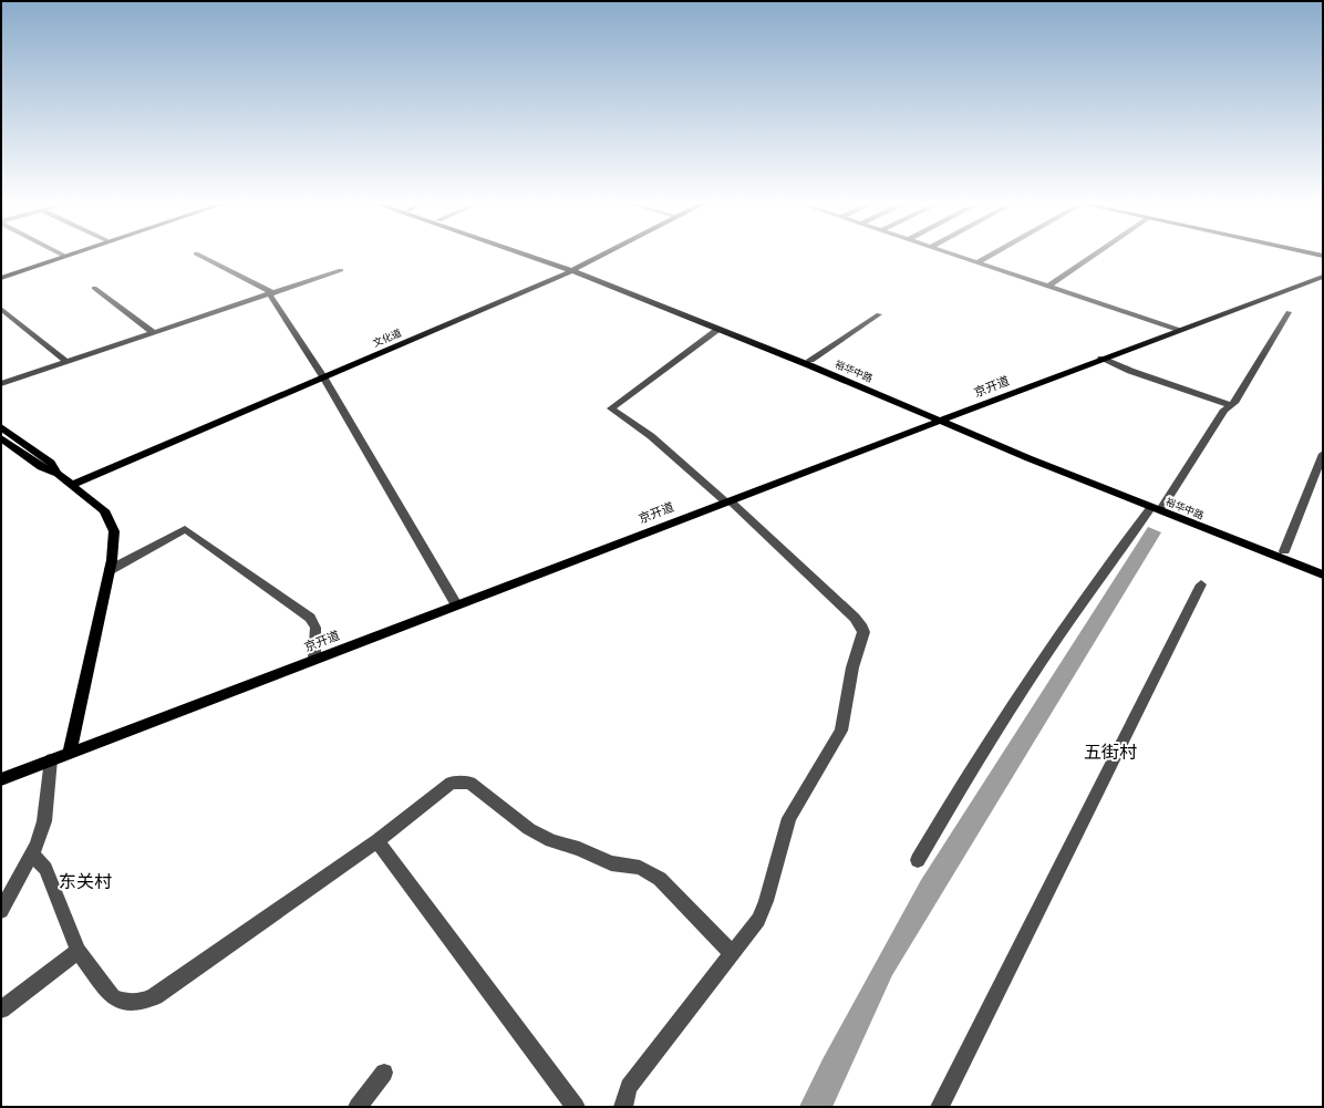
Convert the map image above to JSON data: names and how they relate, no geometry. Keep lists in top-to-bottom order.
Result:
{
  "streets": {
    "main road": ["文化道", "裕华中路", "京开道"]
  },
  "crossings": [
    ["文化道", "裕华中路"],
    ["裕华中路", "京开道"]
  ],
  "districts": ["五街村", "东关村"]
}
